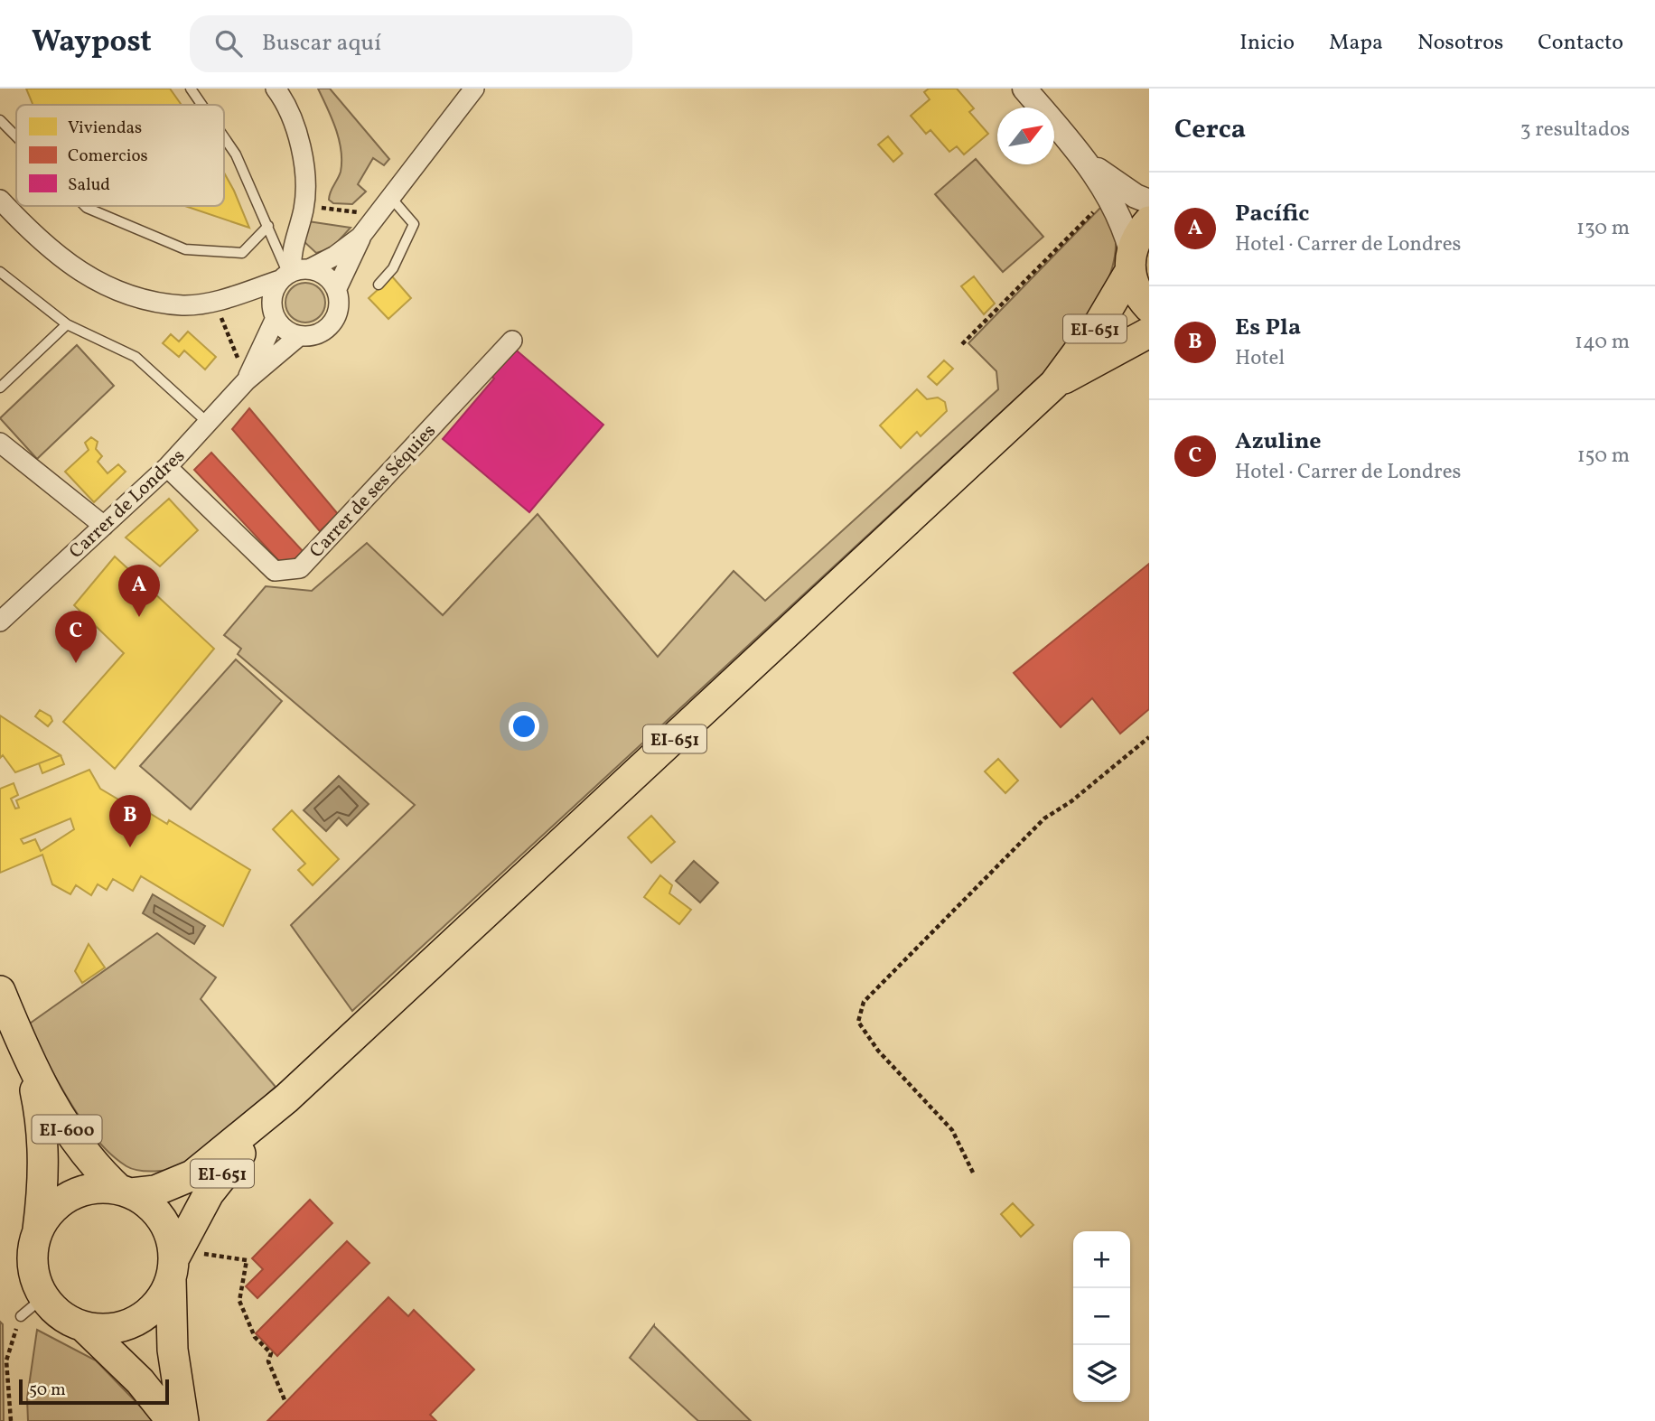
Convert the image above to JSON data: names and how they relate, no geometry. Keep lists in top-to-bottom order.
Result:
{
  "streets": {
    "main road": ["EI-651", "EI-600"],
    "street": ["Carrer de ses Séquies", "Carrer de Londres"]
  },
  "crossings": [
    ["EI-651", "EI-600"],
    ["Carrer de ses Séquies", "Carrer de Londres"]
  ],
  "legend": ["Viviendas", "Comercios", "Salud"],
  "scale_bar": "50 m",
  "north": "top right",
  "page": {
    "header": "Waypost",
    "search": "Buscar aquí",
    "nav": [
      "Inicio",
      "Mapa",
      "Nosotros",
      "Contacto"
    ],
    "heading": ["Cerca", "3 resultados"],
    "list": [
      {
        "mark": "A",
        "name": "Pacífic",
        "note": "Hotel · Carrer de Londres",
        "value": "130 m"
      },
      {
        "mark": "B",
        "name": "Es Pla",
        "note": "Hotel",
        "value": "140 m"
      },
      {
        "mark": "C",
        "name": "Azuline",
        "note": "Hotel · Carrer de Londres",
        "value": "150 m"
      }
    ],
    "pins": ["A", "C", "B"],
    "map_buttons": ["+", "−"],
    "scale": "50 m"
  }
}
